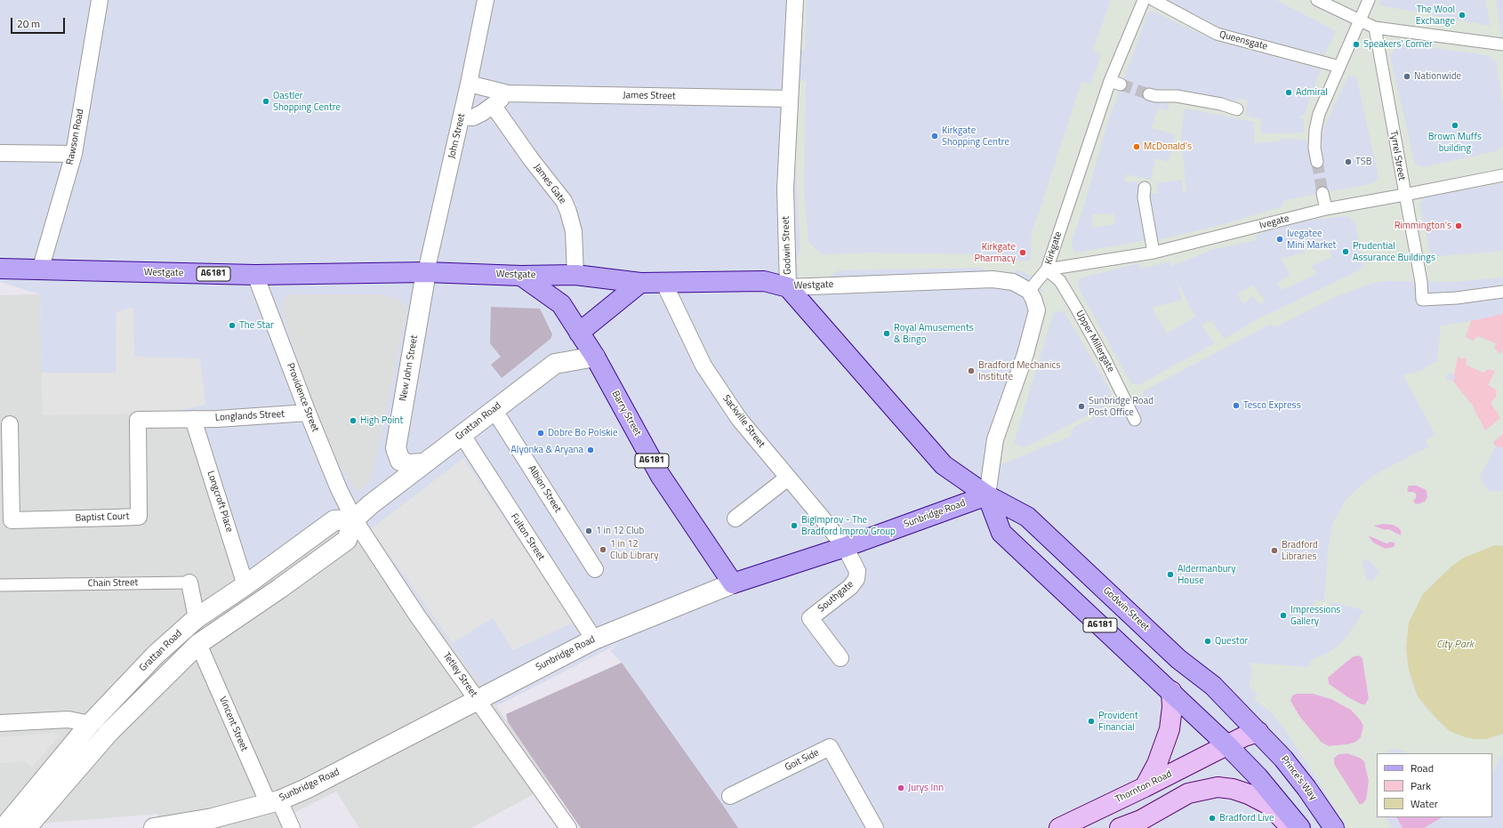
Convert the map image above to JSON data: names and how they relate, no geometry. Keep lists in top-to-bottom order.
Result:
{
  "streets": {
    "main road": [
      "Godwin Street",
      "Westgate",
      "A6181",
      "Barry Street",
      "Sunbridge Road",
      "Prince's Way",
      "Thornton Road"
    ],
    "street": [
      "Queensgate",
      "James Street",
      "John Street",
      "Rawson Road",
      "Tyrrel Street",
      "James Gate",
      "Ivegate",
      "Kirkgate",
      "Upper Millergate",
      "New John Street",
      "Providence Street",
      "Longlands Street",
      "Grattan Road",
      "Sackville Street",
      "Albion Street",
      "Longcroft Place",
      "Baptist Court",
      "Fulton Street",
      "Chain Street",
      "Southgate",
      "Tetley Street",
      "Vincent Street",
      "Goit Side"
    ]
  },
  "crossings": [
    ["James Street", "John Street"],
    ["James Street", "Godwin Street"],
    ["John Street", "Westgate"],
    ["John Street", "New John Street"],
    ["Rawson Road", "Westgate"],
    ["Tyrrel Street", "Ivegate"],
    ["James Gate", "Westgate"],
    ["Ivegate", "Kirkgate"],
    ["Ivegate", "Upper Millergate"],
    ["Godwin Street", "Westgate"],
    ["Godwin Street", "A6181"],
    ["Godwin Street", "Sunbridge Road"],
    ["Godwin Street", "Prince's Way"],
    ["Godwin Street", "Thornton Road"],
    ["Kirkgate", "Westgate"],
    ["Kirkgate", "Upper Millergate"],
    ["Westgate", "A6181"],
    ["Westgate", "New John Street"],
    ["Westgate", "Providence Street"],
    ["Westgate", "Sackville Street"],
    ["A6181", "Barry Street"],
    ["A6181", "Sunbridge Road"],
    ["A6181", "Thornton Road"],
    ["New John Street", "Grattan Road"],
    ["Providence Street", "Longlands Street"],
    ["Providence Street", "Grattan Road"],
    ["Providence Street", "Tetley Street"],
    ["Barry Street", "Grattan Road"],
    ["Barry Street", "Sunbridge Road"],
    ["Longlands Street", "Longcroft Place"],
    ["Longlands Street", "Baptist Court"],
    ["Grattan Road", "Albion Street"],
    ["Grattan Road", "Longcroft Place"],
    ["Grattan Road", "Fulton Street"],
    ["Grattan Road", "Chain Street"],
    ["Grattan Road", "Tetley Street"],
    ["Grattan Road", "Vincent Street"],
    ["Sackville Street", "Sunbridge Road"],
    ["Sackville Street", "Southgate"],
    ["Longcroft Place", "Baptist Court"],
    ["Sunbridge Road", "Fulton Street"],
    ["Sunbridge Road", "Southgate"],
    ["Sunbridge Road", "Tetley Street"],
    ["Sunbridge Road", "Vincent Street"],
    ["Prince's Way", "Thornton Road"]
  ],
  "water": ["City Park"],
  "places": [
    "The Wool Exchange",
    "Speakers' Corner",
    "Nationwide",
    "Admiral",
    "Oastler Shopping Centre",
    "Brown Muffs building",
    "Kirkgate Shopping Centre",
    "McDonald's",
    "TSB",
    "Rimmington's",
    "Ivegatee Mini Market",
    "Prudential Assurance Buildings",
    "Kirkgate Pharmacy",
    "The Star",
    "Royal Amusements & Bingo",
    "Bradford Mechanics Institute",
    "Tesco Express",
    "Sunbridge Road Post Office",
    "High Point",
    "Dobre Bo Polskie",
    "Alyonka & Aryana",
    "BigImprov - The Bradford Improv Group",
    "1 in 12 Club",
    "1 in 12 Club Library",
    "Bradford Libraries",
    "Aldermanbury House",
    "Impressions Gallery",
    "Questor",
    "Provident Financial",
    "Jurys Inn",
    "Bradford Live"
  ],
  "legend": ["Road", "Park", "Water"],
  "scale_bar": "20 m"
}
